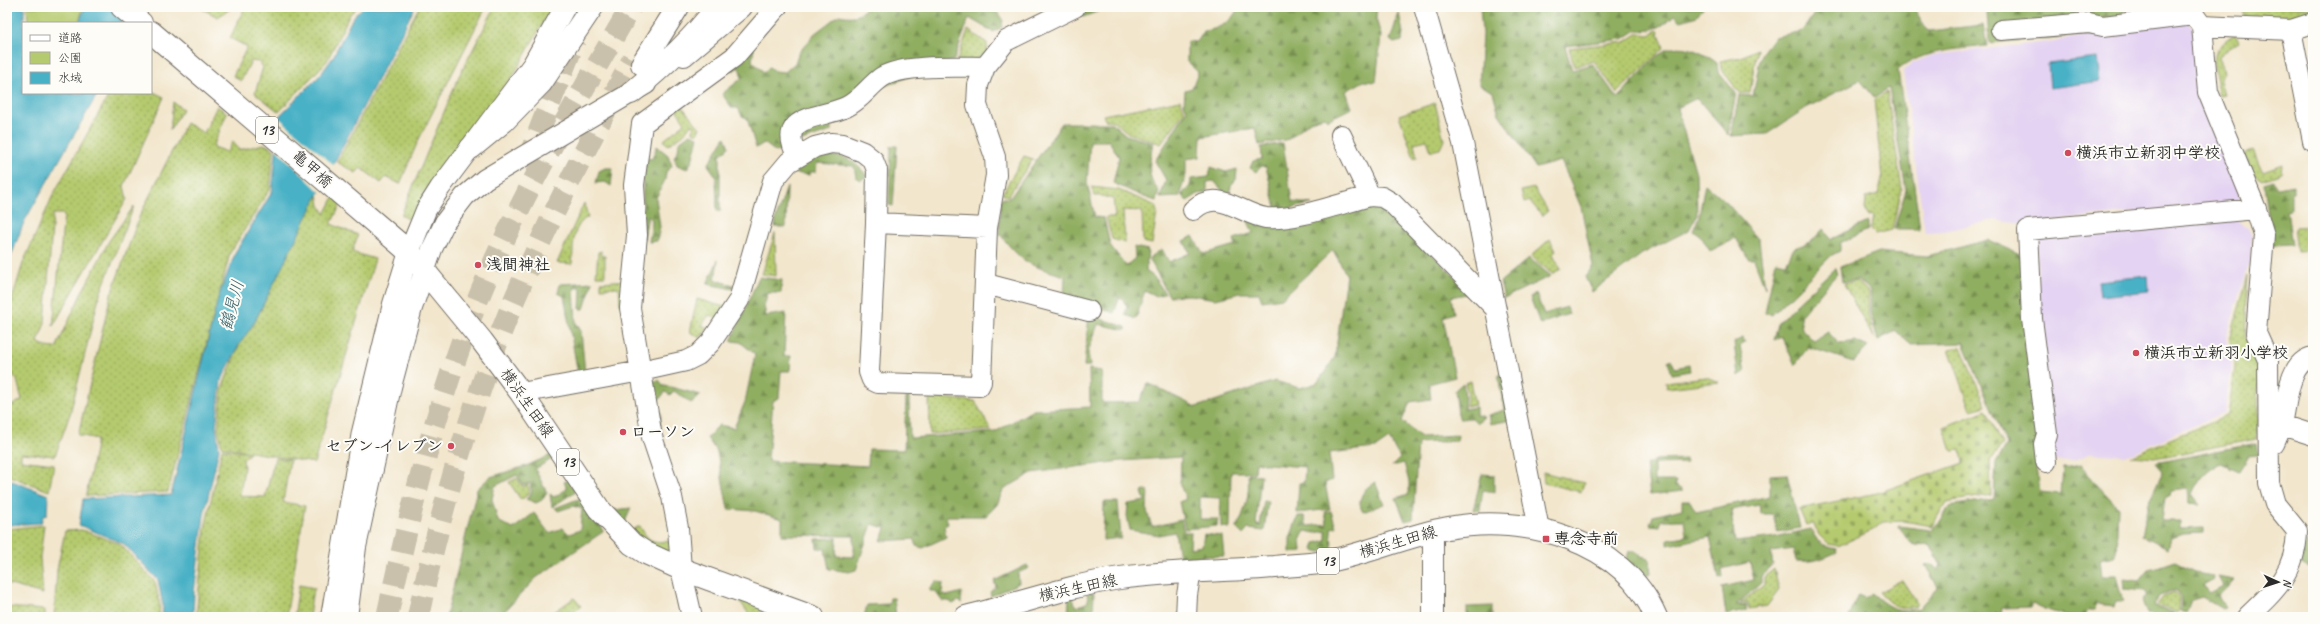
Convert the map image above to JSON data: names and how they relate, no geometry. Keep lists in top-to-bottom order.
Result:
{
  "streets": {
    "main road": ["13", "亀甲橋", "横浜生田線"]
  },
  "crossings": [
    ["亀甲橋", "横浜生田線"]
  ],
  "water": ["鶴見川"],
  "places": {
    "other": [
      "横浜市立新羽中学校",
      "浅間神社",
      "横浜市立新羽小学校",
      "ローソン",
      "セブン-イレブン"
    ],
    "transit": ["専念寺前"]
  },
  "legend": ["道路", "公園", "水域"],
  "north": "right"
}
